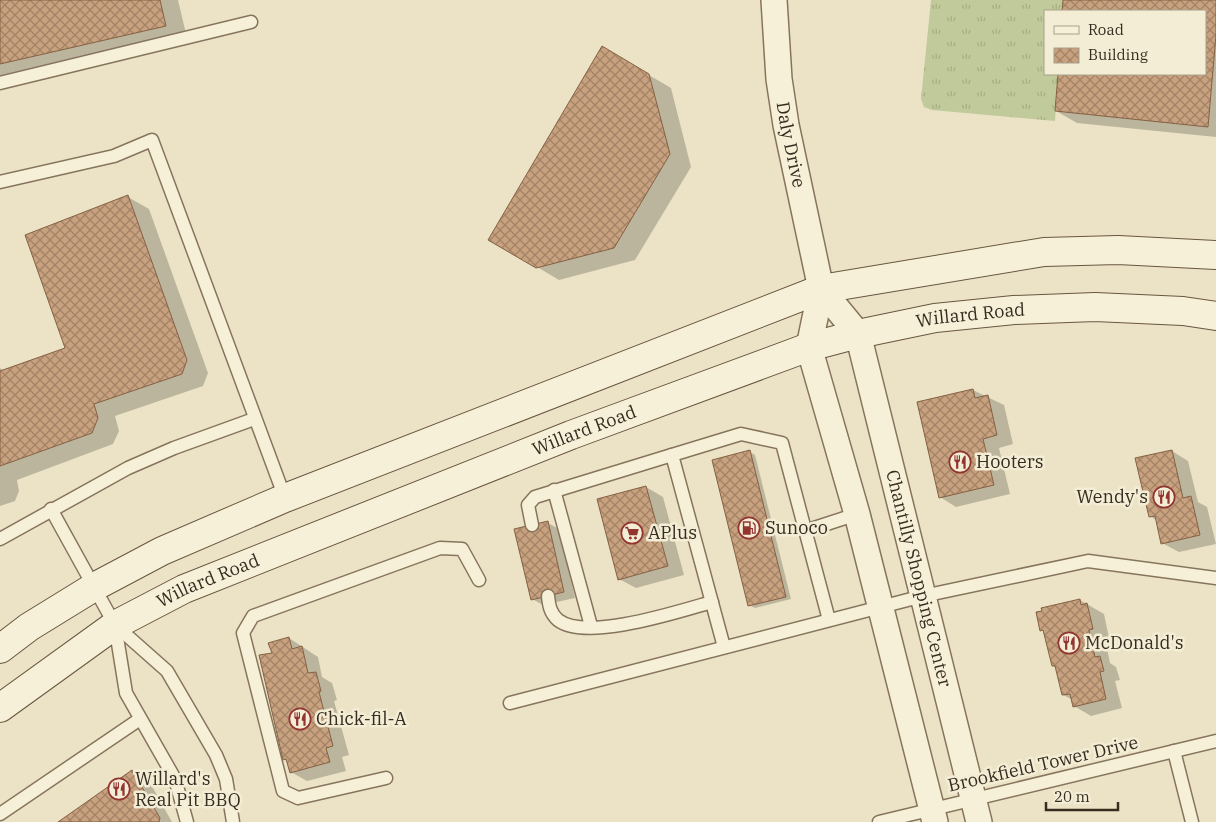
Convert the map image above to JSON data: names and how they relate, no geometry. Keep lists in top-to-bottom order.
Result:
{
  "streets": {
    "main road": ["Willard Road"],
    "street": ["Daly Drive", "Chantilly Shopping Center"],
    "lane": ["Brookfield Tower Drive"]
  },
  "crossings": [
    ["Daly Drive", "Willard Road"],
    ["Daly Drive", "Chantilly Shopping Center"],
    ["Willard Road", "Chantilly Shopping Center"],
    ["Chantilly Shopping Center", "Brookfield Tower Drive"]
  ],
  "places": {
    "restaurant": [
      "Hooters",
      "Wendy's",
      "McDonald's",
      "Chick-fil-A",
      "Willard's Real Pit BBQ"
    ],
    "fuel station": ["Sunoco"],
    "supermarket": ["APlus"]
  },
  "legend": ["Road", "Building"],
  "scale_bar": "20 m"
}
